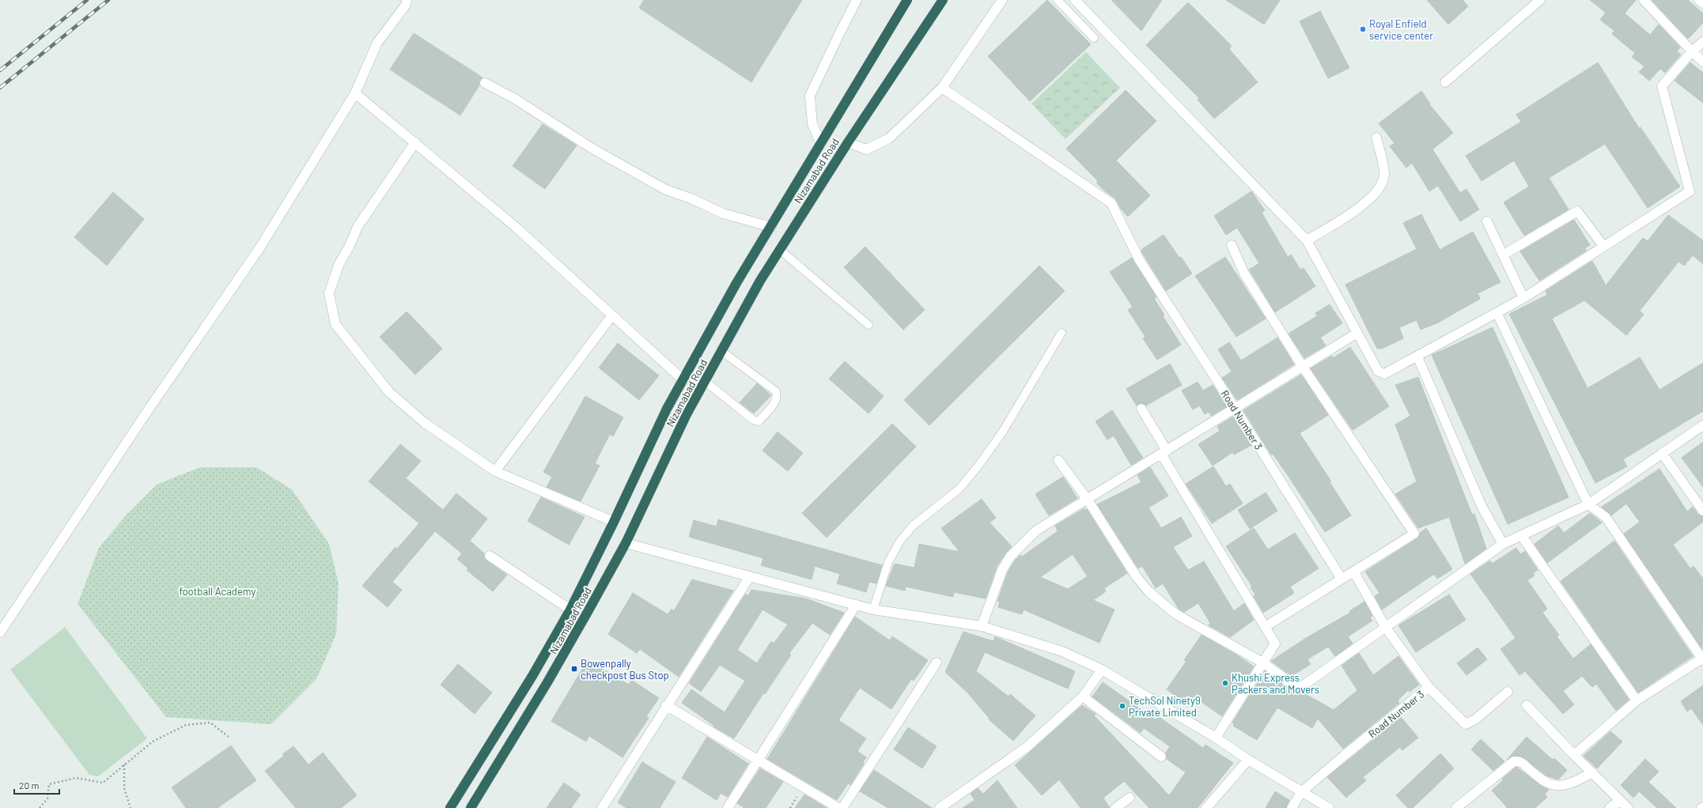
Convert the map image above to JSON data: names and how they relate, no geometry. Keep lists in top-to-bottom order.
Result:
{
  "streets": {
    "highway": ["Nizamabad Road"],
    "street": ["Road Number 3"]
  },
  "parks": ["football Academy"],
  "places": {
    "other": ["Royal Enfield service center", "Khushi Express Packers and Movers", "TechSol Ninety9 Private Limited"],
    "transit": ["Bowenpally checkpost Bus Stop"]
  },
  "scale_bar": "20 m"
}
